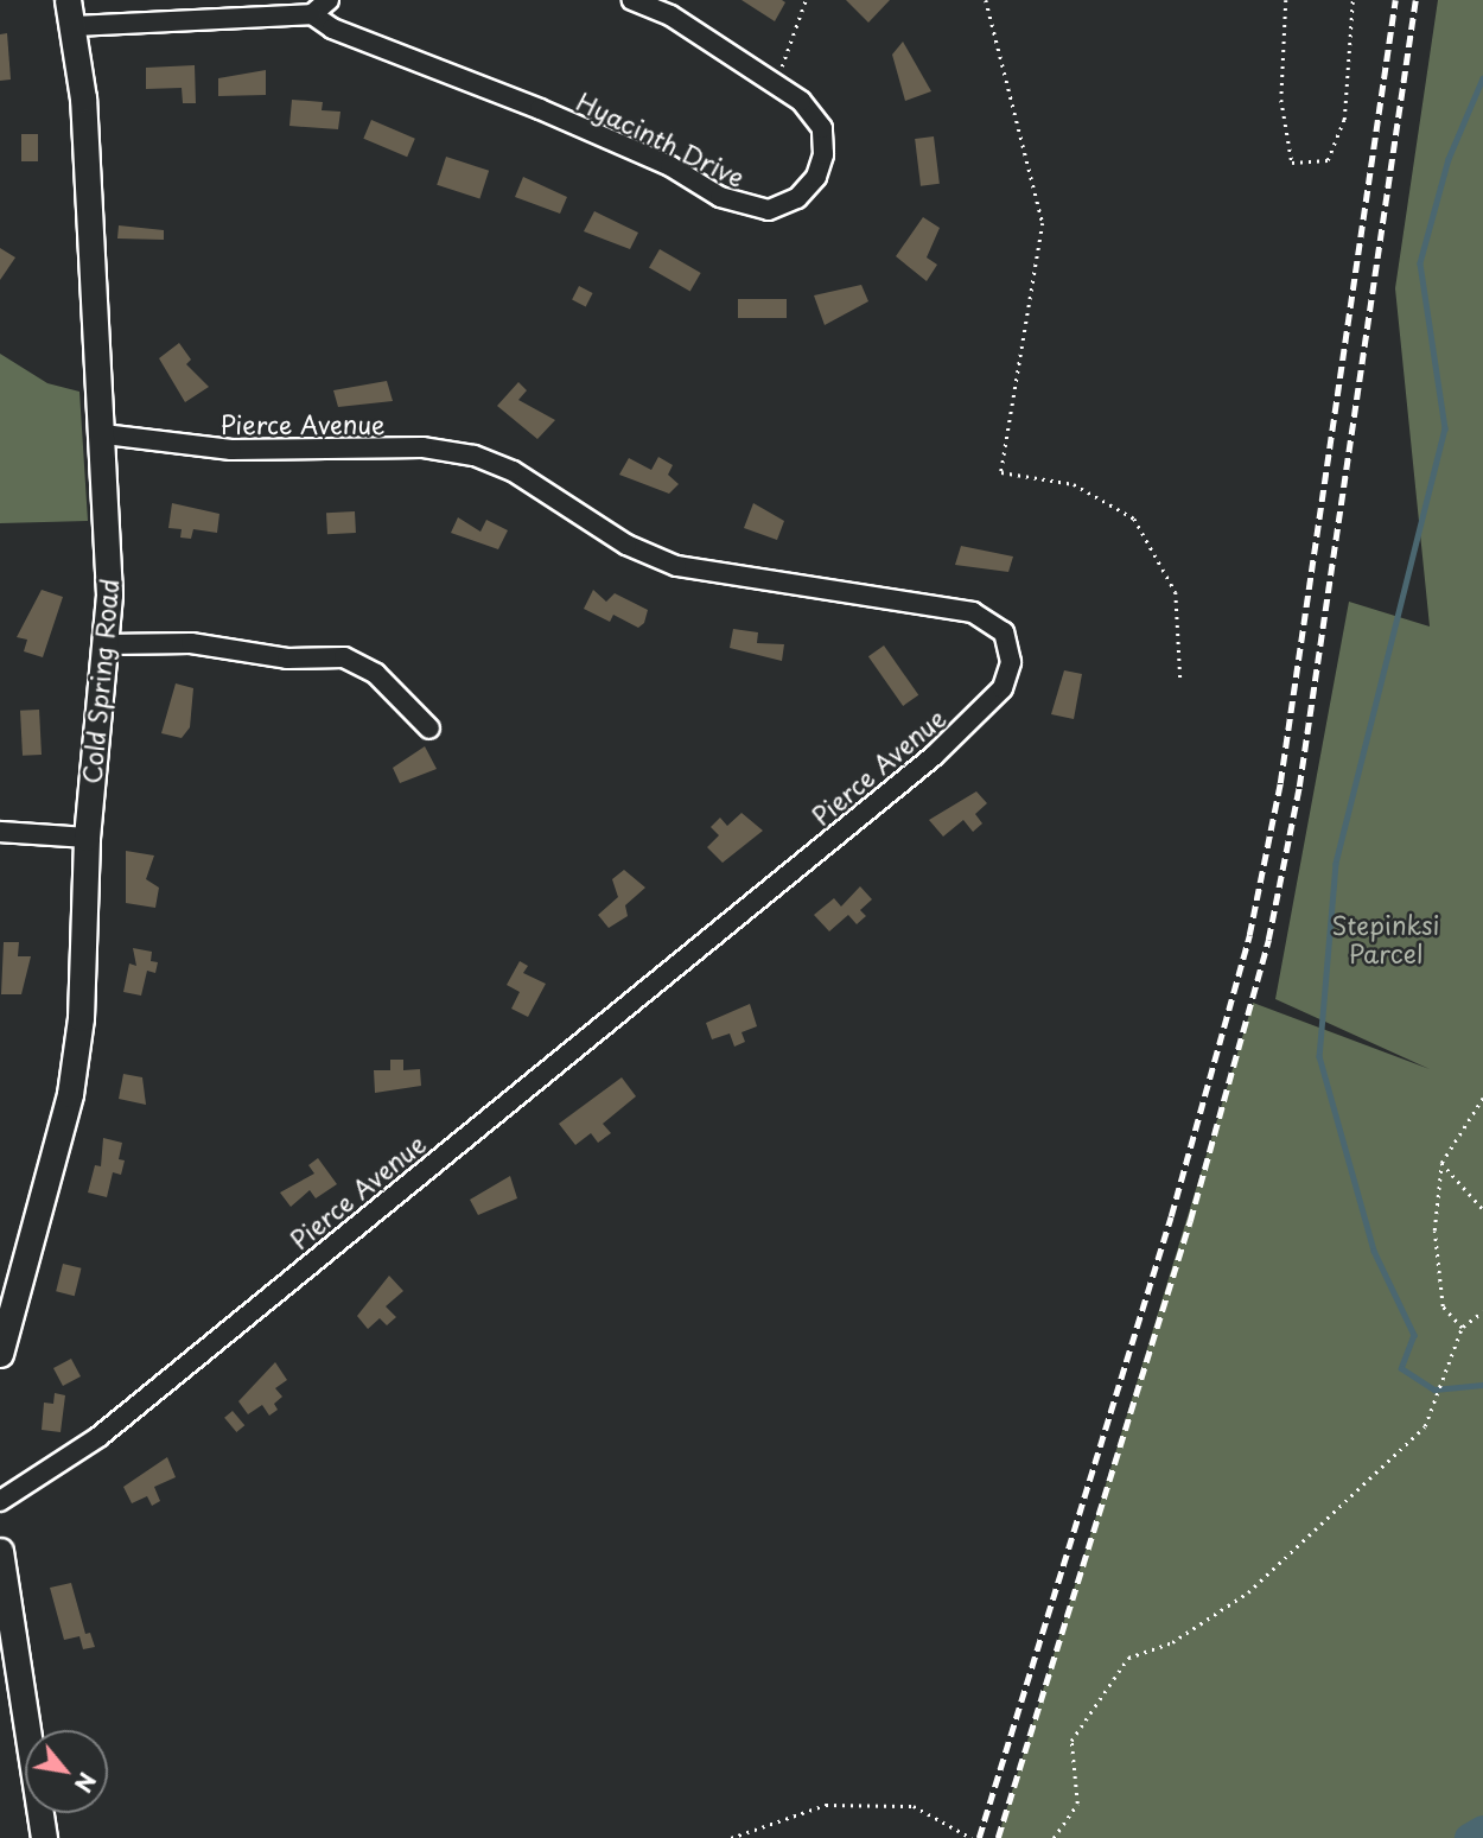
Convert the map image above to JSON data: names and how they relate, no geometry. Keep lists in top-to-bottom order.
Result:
{
  "streets": {
    "street": ["Hyacinth Drive", "Pierce Avenue", "Cold Spring Road"]
  },
  "crossings": [
    ["Pierce Avenue", "Cold Spring Road"]
  ],
  "parks": ["Stepinksi Parcel"],
  "north": "bottom right"
}
